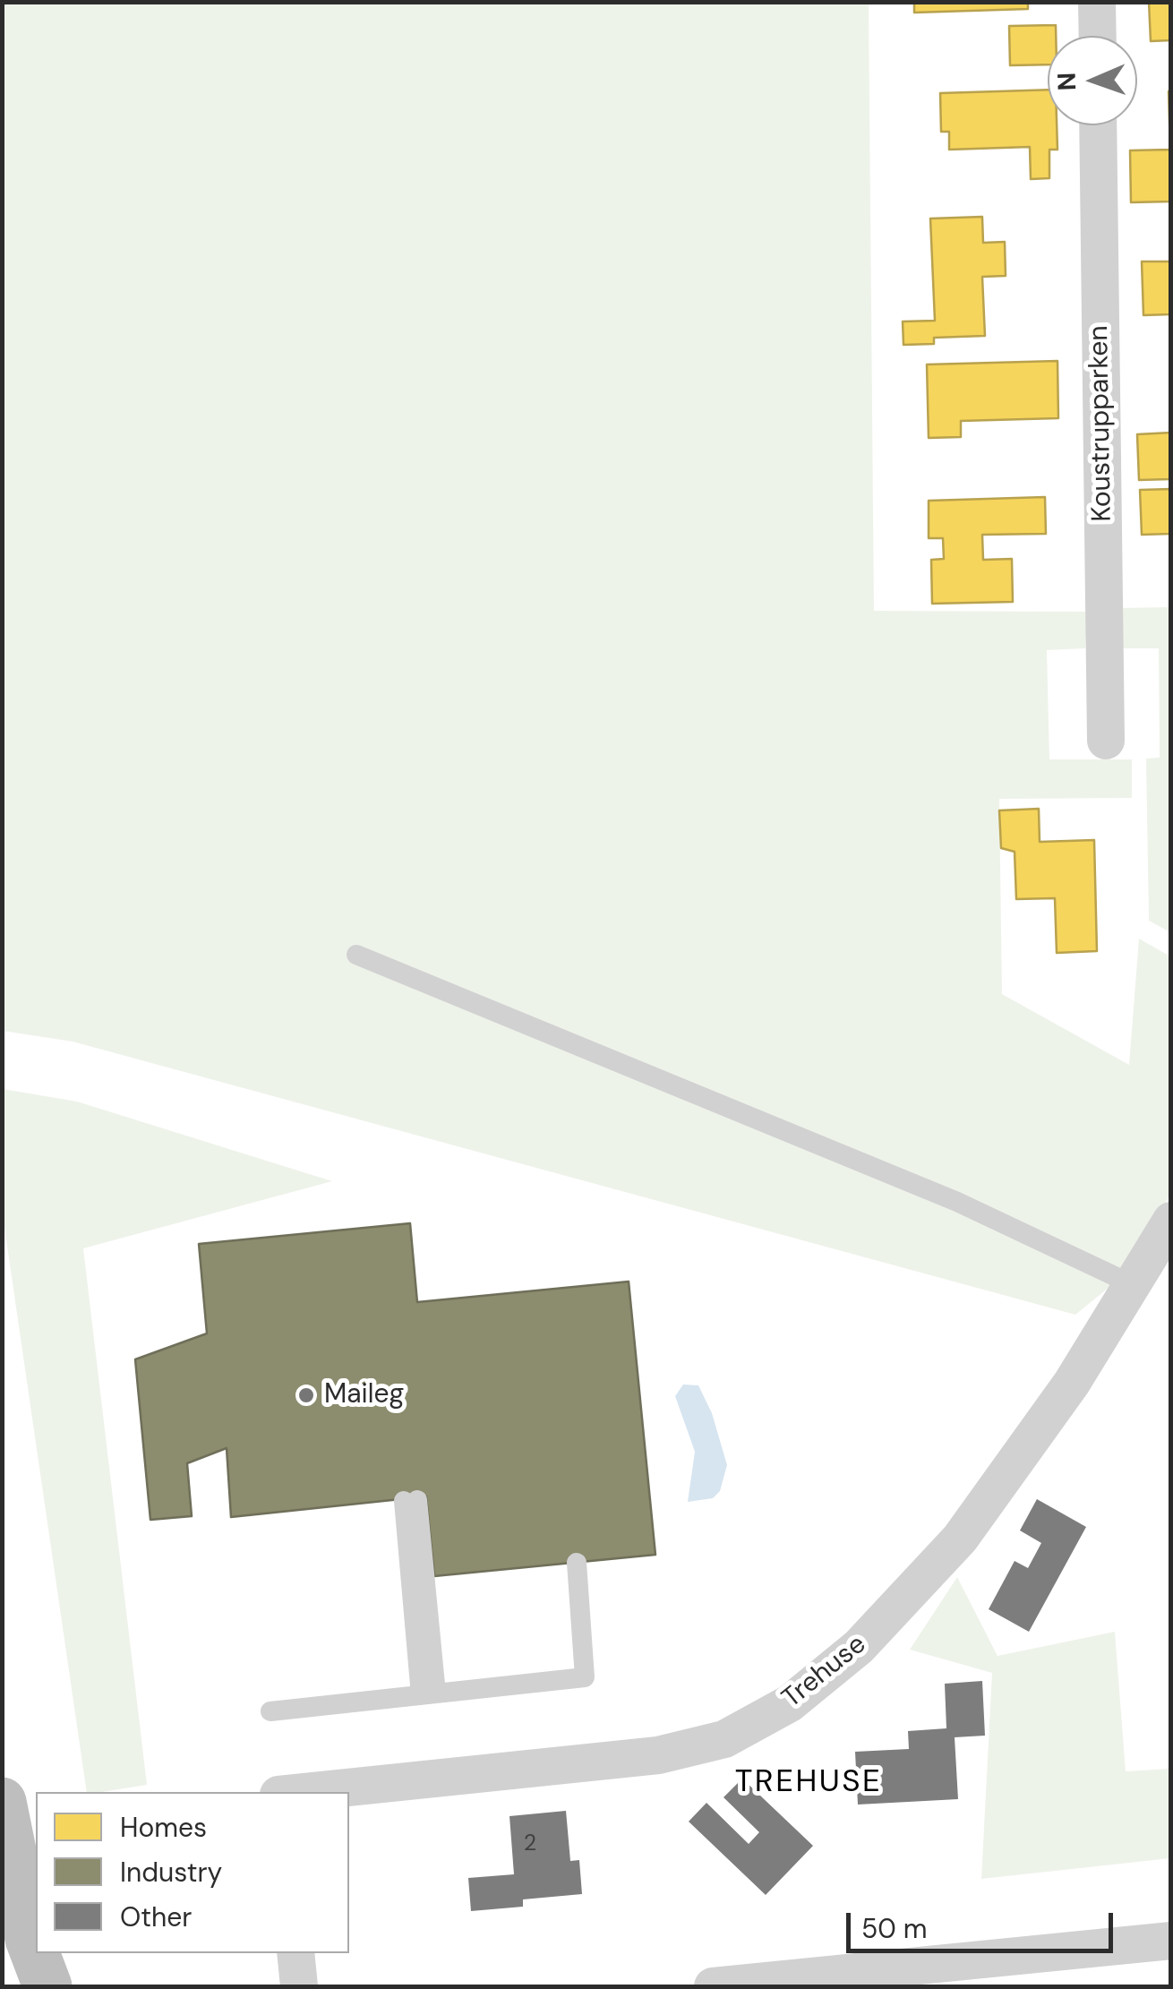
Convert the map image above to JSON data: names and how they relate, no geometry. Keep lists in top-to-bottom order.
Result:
{
  "streets": {
    "street": ["Koustrupparken", "Trehuse"]
  },
  "districts": ["TREHUSE"],
  "places": ["Maileg"],
  "house_numbers": ["2"],
  "legend": ["Homes", "Industry", "Other"],
  "scale_bar": "50 m",
  "north": "left"
}
